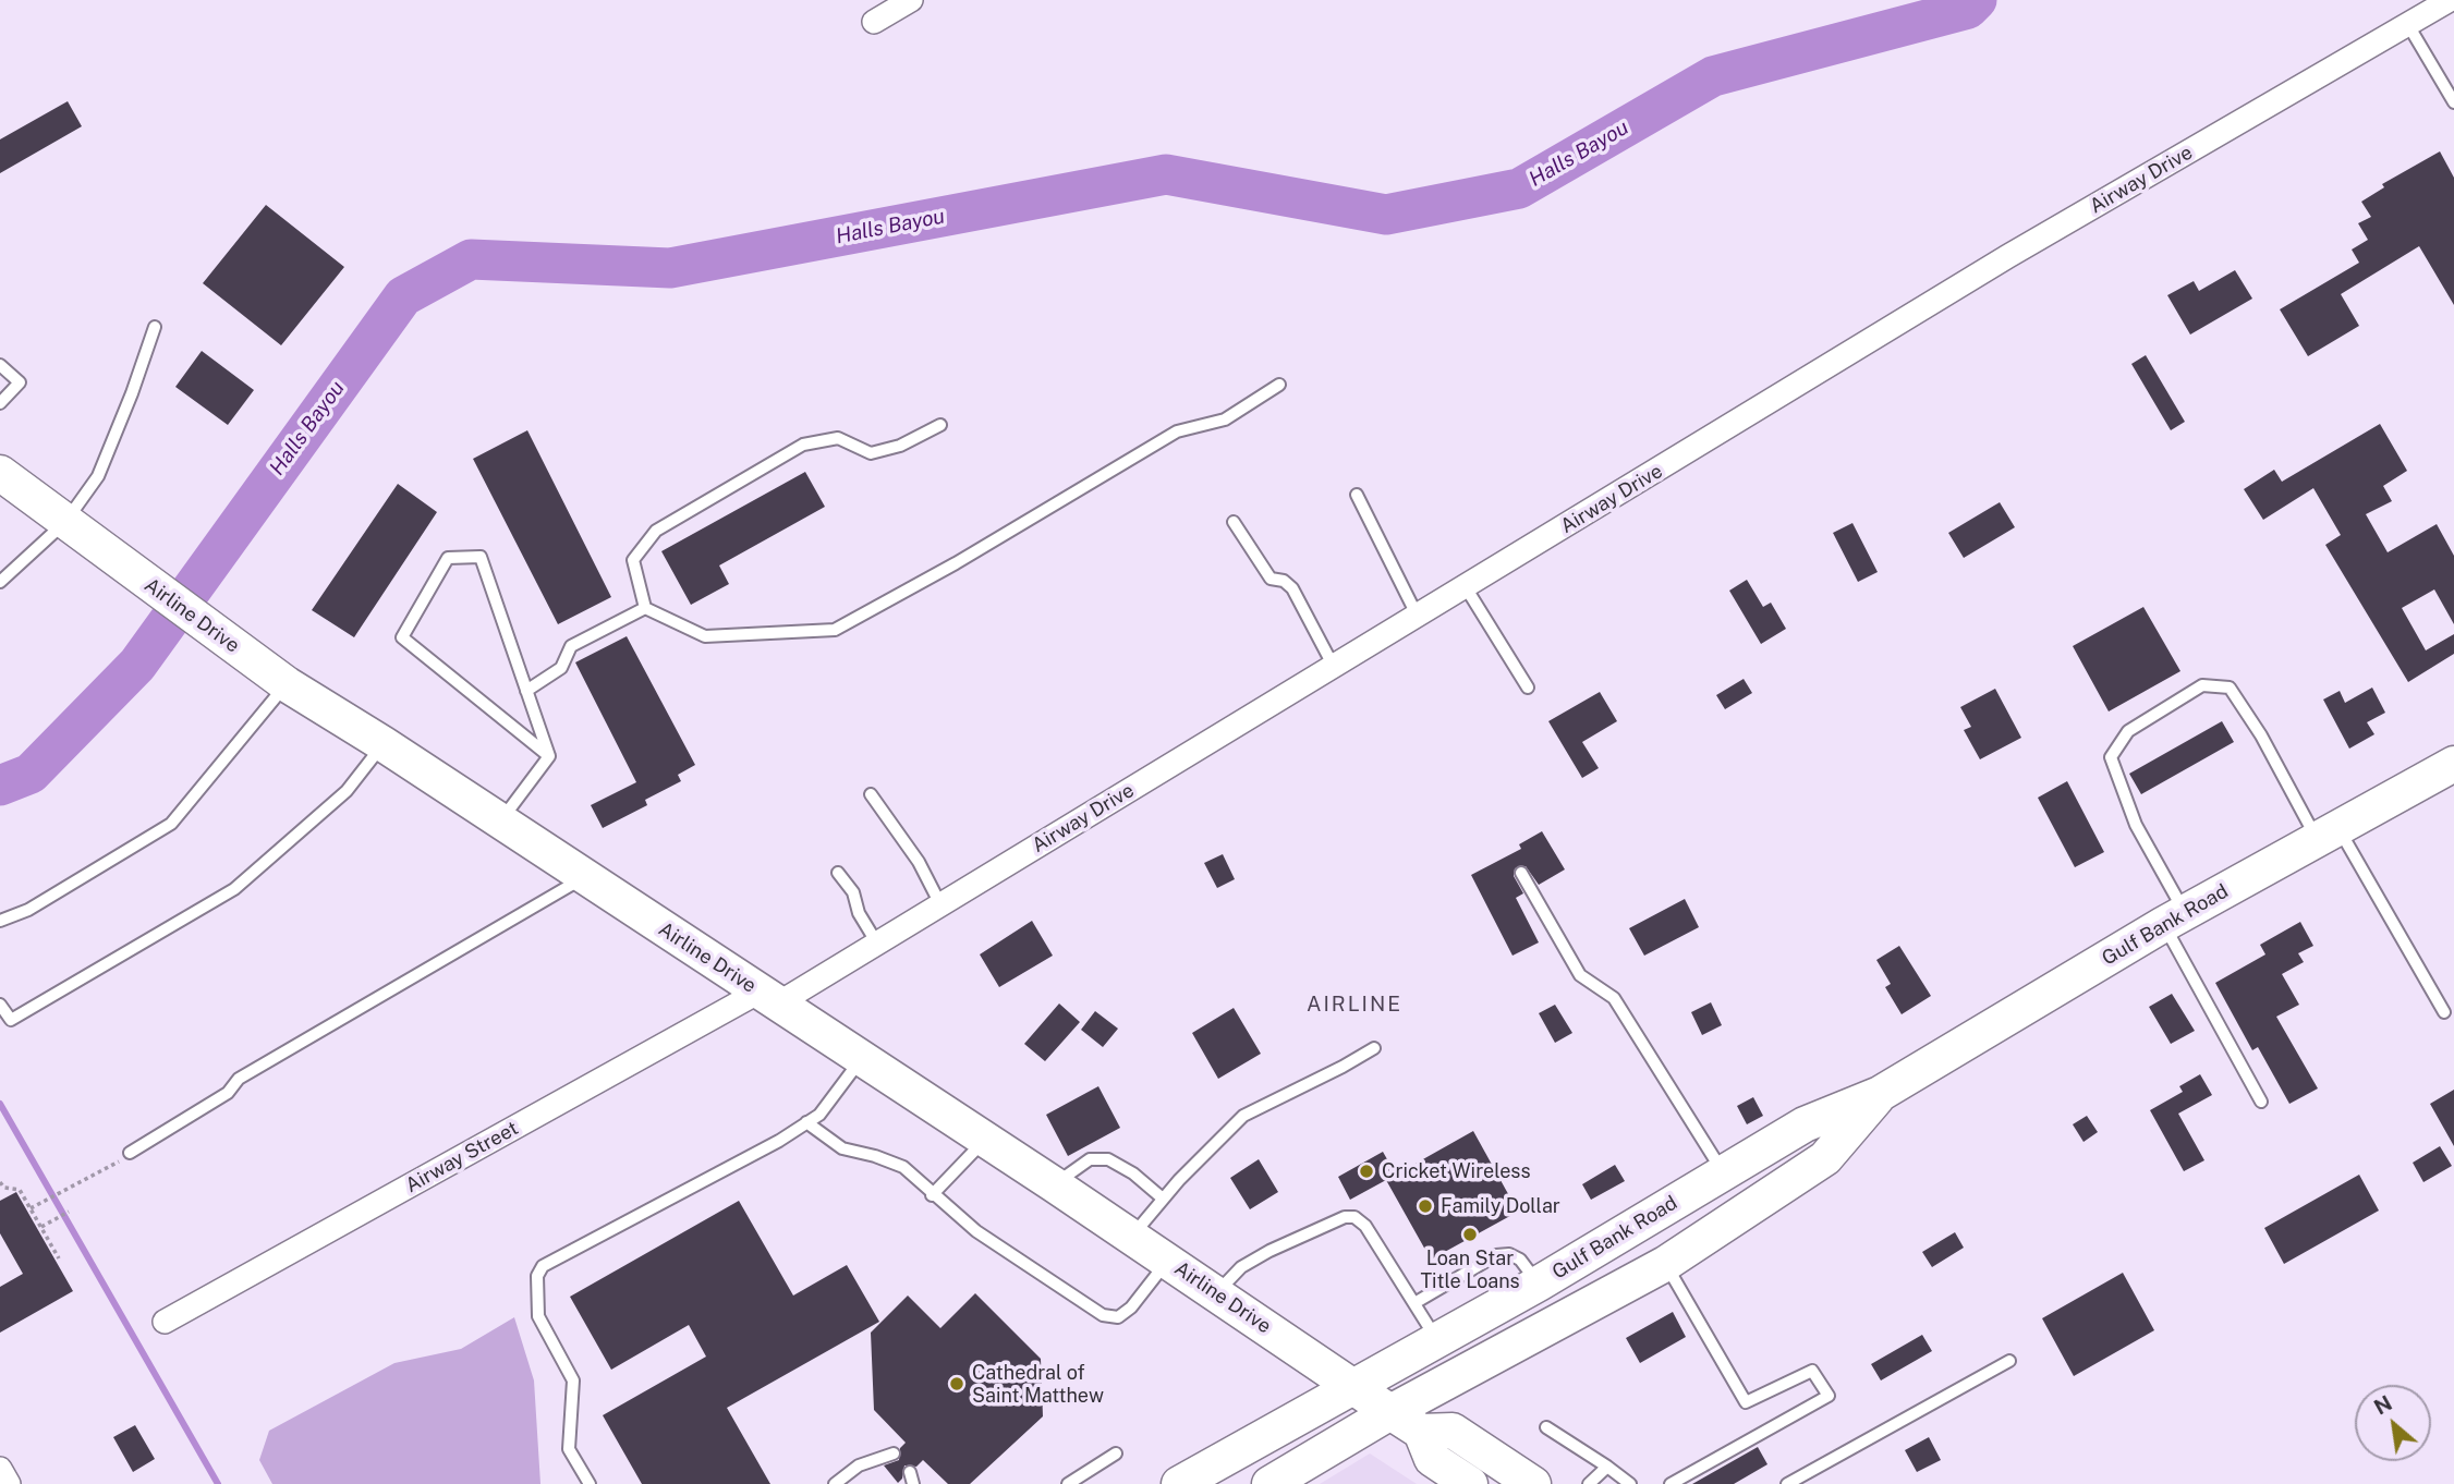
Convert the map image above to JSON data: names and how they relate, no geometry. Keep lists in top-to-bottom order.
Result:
{
  "streets": {
    "main road": ["Airline Drive", "Gulf Bank Road"],
    "street": ["Airway Drive", "Airway Street"]
  },
  "crossings": [
    ["Airway Drive", "Airline Drive"],
    ["Airway Drive", "Airway Street"],
    ["Airline Drive", "Gulf Bank Road"],
    ["Airline Drive", "Airway Street"]
  ],
  "districts": ["AIRLINE"],
  "water": ["Halls Bayou"],
  "places": [
    "Cricket Wireless",
    "Family Dollar",
    "Loan Star Title Loans",
    "Cathedral of Saint Matthew"
  ],
  "north": "top left"
}
